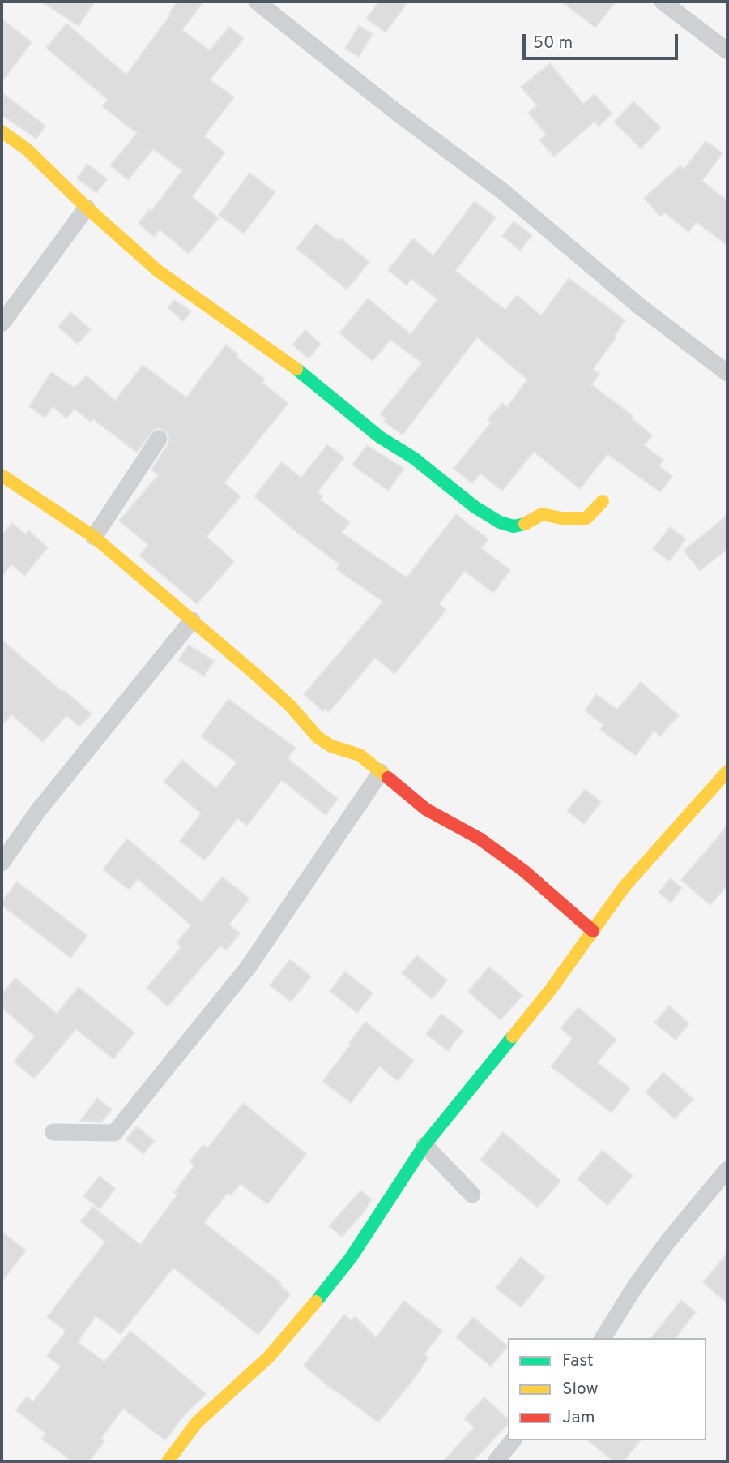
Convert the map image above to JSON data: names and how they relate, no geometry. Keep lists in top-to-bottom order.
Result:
{
  "legend": ["Fast", "Slow", "Jam"],
  "scale_bar": "50 m"
}
